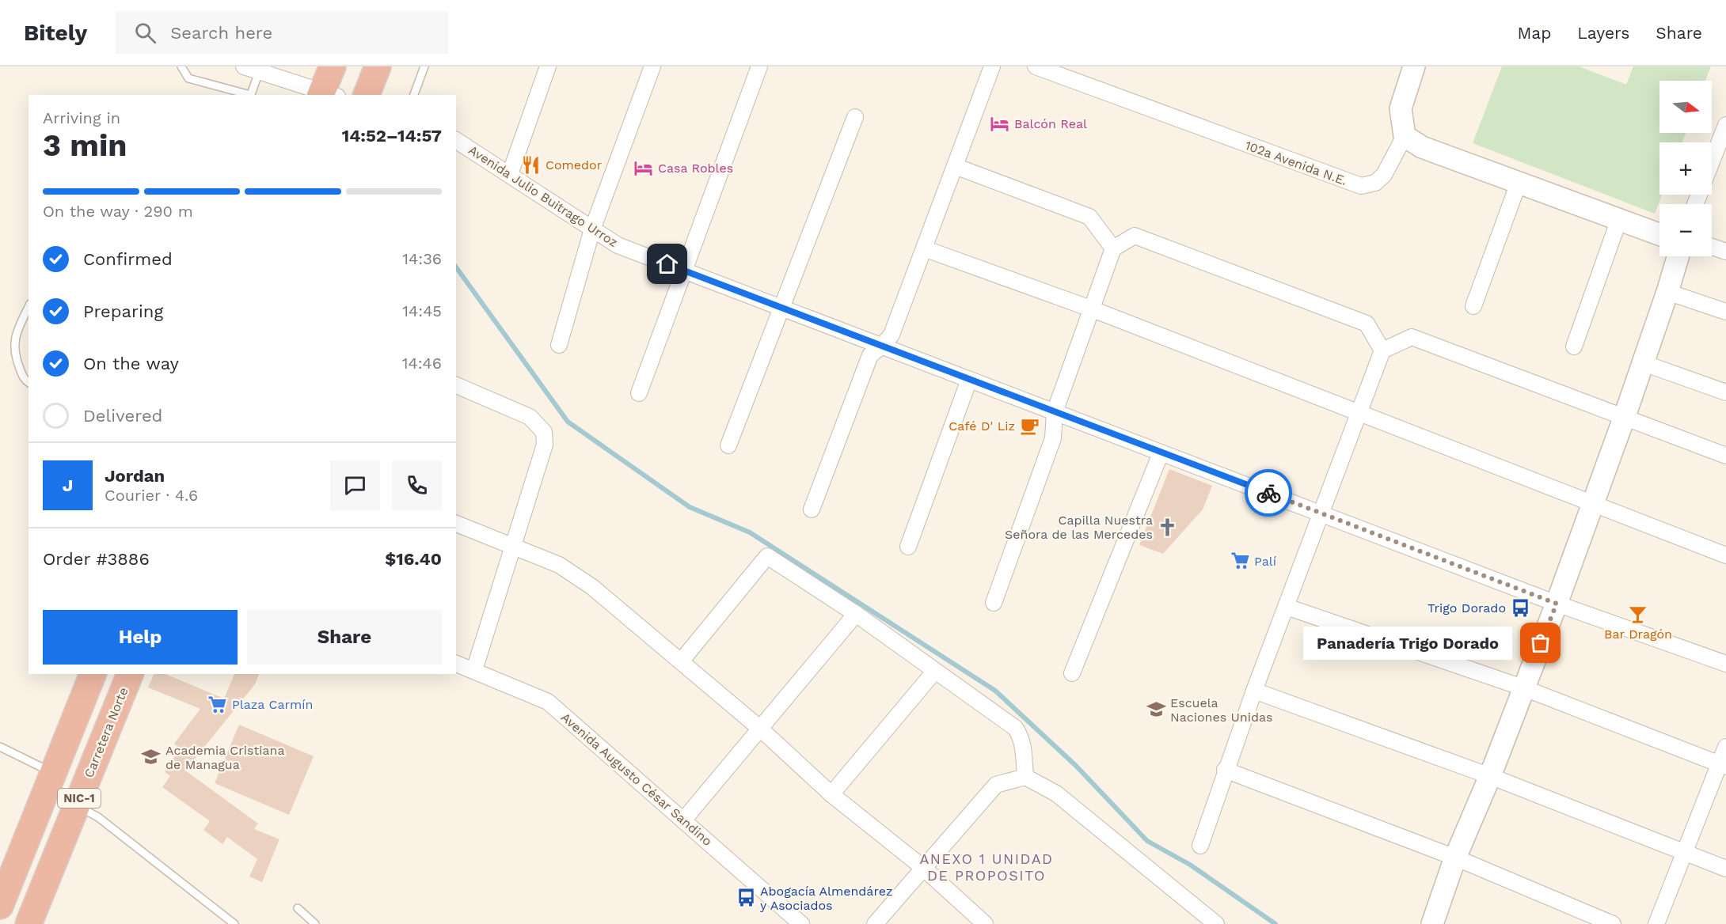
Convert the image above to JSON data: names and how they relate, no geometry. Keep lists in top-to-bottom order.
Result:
{
  "streets": {
    "highway": ["Carretera Norte", "NIC-1"],
    "street": ["102a Avenida N.E.", "Avenida Julio Buitrago Urroz", "Avenida Augusto César Sandino"]
  },
  "districts": ["ANEXO 1 UNIDAD DE PROPOSITO"],
  "places": {
    "hotel": ["Balcón Real", "Casa Robles"],
    "restaurant": ["Comedor"],
    "cafe": ["Café D' Liz"],
    "church": ["Capilla Nuestra Señora de las Mercedes"],
    "supermarket": ["Palí", "Plaza Carmín"],
    "bus stop": ["Trigo Dorado", "Abogacía Almendárez y Asociados"],
    "bar": ["Bar Dragón"],
    "other": ["Panadería Trigo Dorado"],
    "school or university": ["Escuela Naciones Unidas", "Academia Cristiana de Managua"]
  },
  "north": "right",
  "page": {
    "header": "Bitely",
    "search": "Search here",
    "nav": ["Map", "Layers", "Share"],
    "map_buttons": ["+", "−"],
    "heading": ["3 min", "Arriving in", "14:52–14:57"],
    "panel": [
      "Jordan",
      "Courier · 4.6",
      "Order #3886",
      "$16.40"
    ],
    "bar": "On the way · 290 m",
    "list": [
      ["Confirmed", "14:36"],
      ["Preparing", "14:45"],
      ["On the way", "14:46"],
      "Delivered"
    ],
    "round": "J",
    "buttons": ["Help", "Share"],
    "bubble": "Panadería Trigo Dorado"
  }
}
